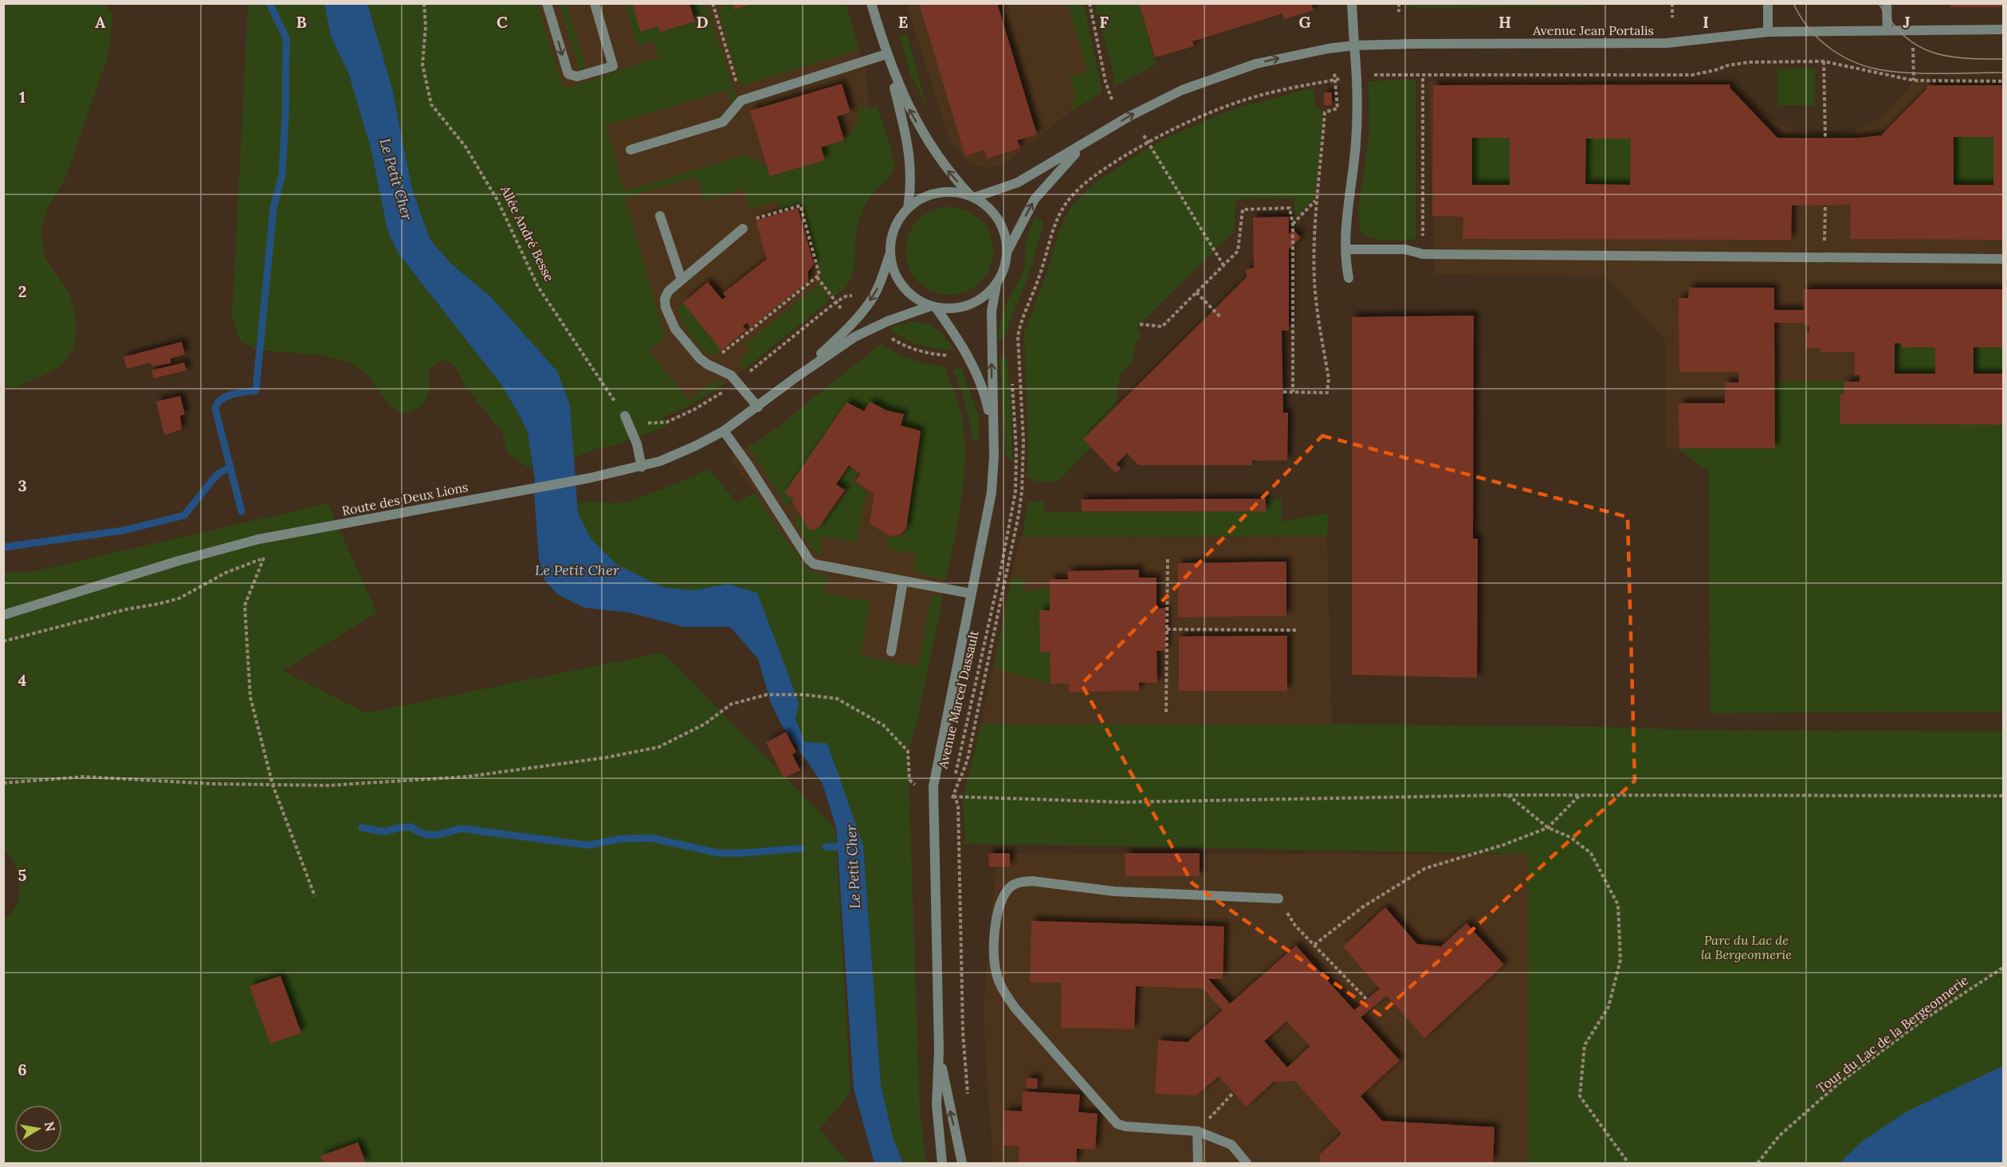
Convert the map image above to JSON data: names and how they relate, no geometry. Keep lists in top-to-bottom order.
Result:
{
  "streets": {
    "street": ["Avenue Jean Portalis", "Route des Deux Lions", "Avenue Marcel Dassault"],
    "path": ["Allée André Besse", "Tour du Lac de la Bergeonnerie"]
  },
  "crossings": [
    ["Avenue Jean Portalis", "Route des Deux Lions"],
    ["Avenue Jean Portalis", "Avenue Marcel Dassault"],
    ["Route des Deux Lions", "Avenue Marcel Dassault"]
  ],
  "water": ["Le Petit Cher"],
  "parks": ["Parc du Lac de la Bergeonnerie"],
  "north": "right",
  "grid": {
    "columns": [
      "A",
      "B",
      "C",
      "D",
      "E",
      "F",
      "G",
      "H",
      "I",
      "J"
    ],
    "rows": [
      "1",
      "2",
      "3",
      "4",
      "5",
      "6"
    ]
  }
}
